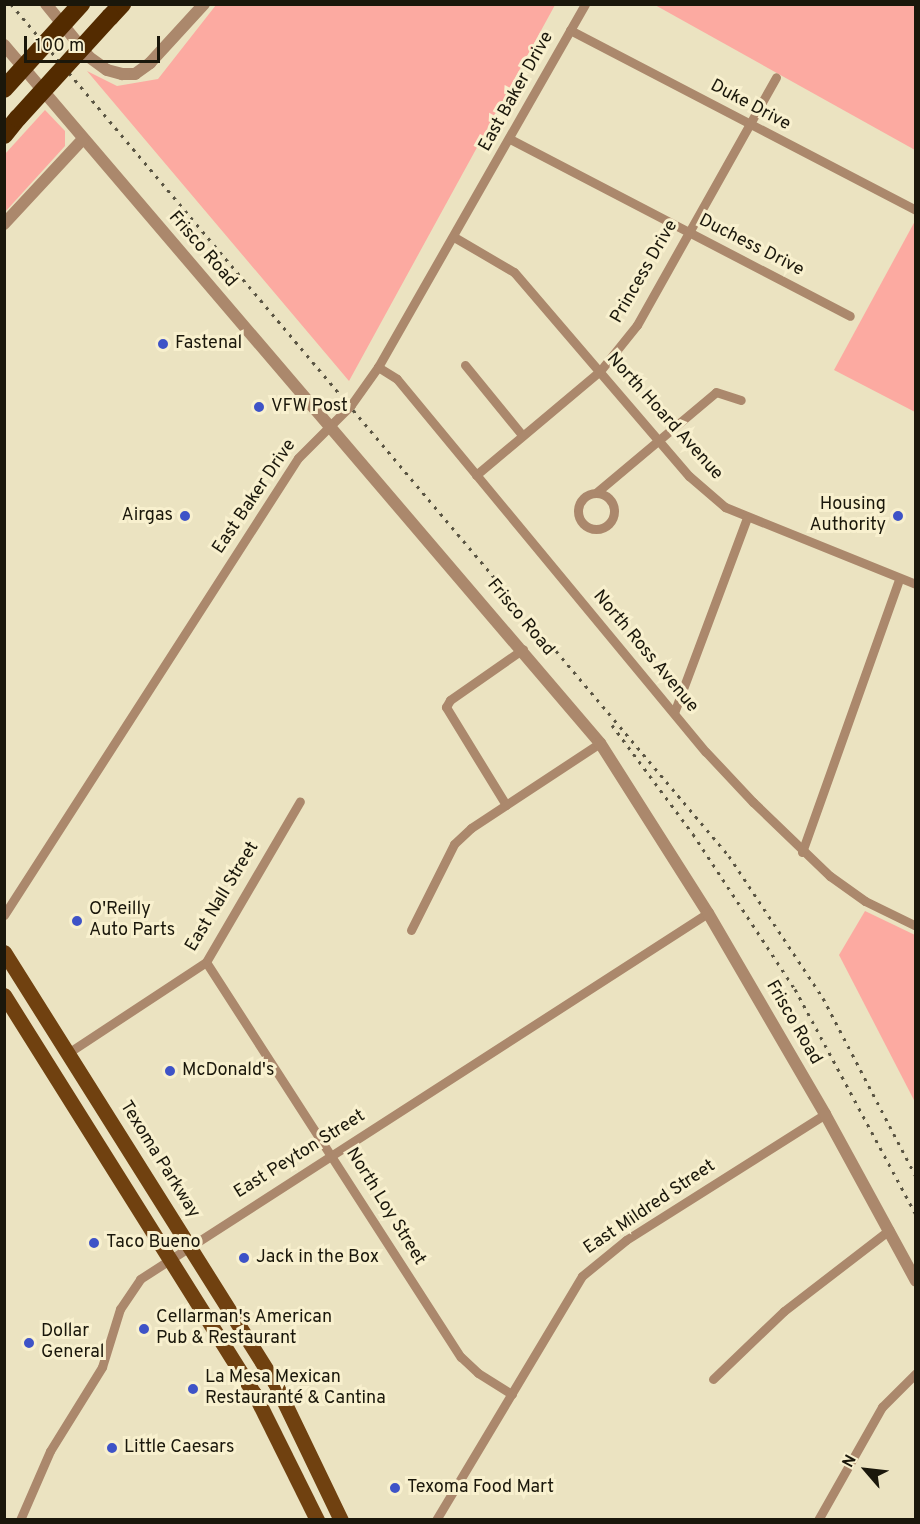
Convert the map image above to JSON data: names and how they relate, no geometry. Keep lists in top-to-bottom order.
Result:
{
  "streets": {
    "main road": ["Texoma Parkway"],
    "street": [
      "East Baker Drive",
      "Duke Drive",
      "Duchess Drive",
      "Frisco Road",
      "Princess Drive",
      "North Hoard Avenue",
      "North Ross Avenue",
      "East Nall Street",
      "East Peyton Street",
      "North Loy Street",
      "East Mildred Street"
    ]
  },
  "crossings": [
    ["East Baker Drive", "Duke Drive"],
    ["East Baker Drive", "Duchess Drive"],
    ["East Baker Drive", "Frisco Road"],
    ["East Baker Drive", "North Hoard Avenue"],
    ["East Baker Drive", "North Ross Avenue"],
    ["Duke Drive", "Princess Drive"],
    ["Duchess Drive", "Princess Drive"],
    ["Frisco Road", "East Peyton Street"],
    ["Frisco Road", "East Mildred Street"],
    ["Princess Drive", "North Hoard Avenue"],
    ["Princess Drive", "North Ross Avenue"],
    ["East Nall Street", "Texoma Parkway"],
    ["East Nall Street", "North Loy Street"],
    ["East Peyton Street", "Texoma Parkway"],
    ["East Peyton Street", "North Loy Street"],
    ["North Loy Street", "East Mildred Street"]
  ],
  "places": [
    "Fastenal",
    "VFW Post",
    "Airgas",
    "Housing Authority",
    "O'Reilly Auto Parts",
    "McDonald's",
    "Taco Bueno",
    "Jack in the Box",
    "Cellarman's American Pub & Restaurant",
    "Dollar General",
    "La Mesa Mexican Restauranté & Cantina",
    "Little Caesars",
    "Texoma Food Mart"
  ],
  "scale_bar": "100 m",
  "north": "top left"
}
